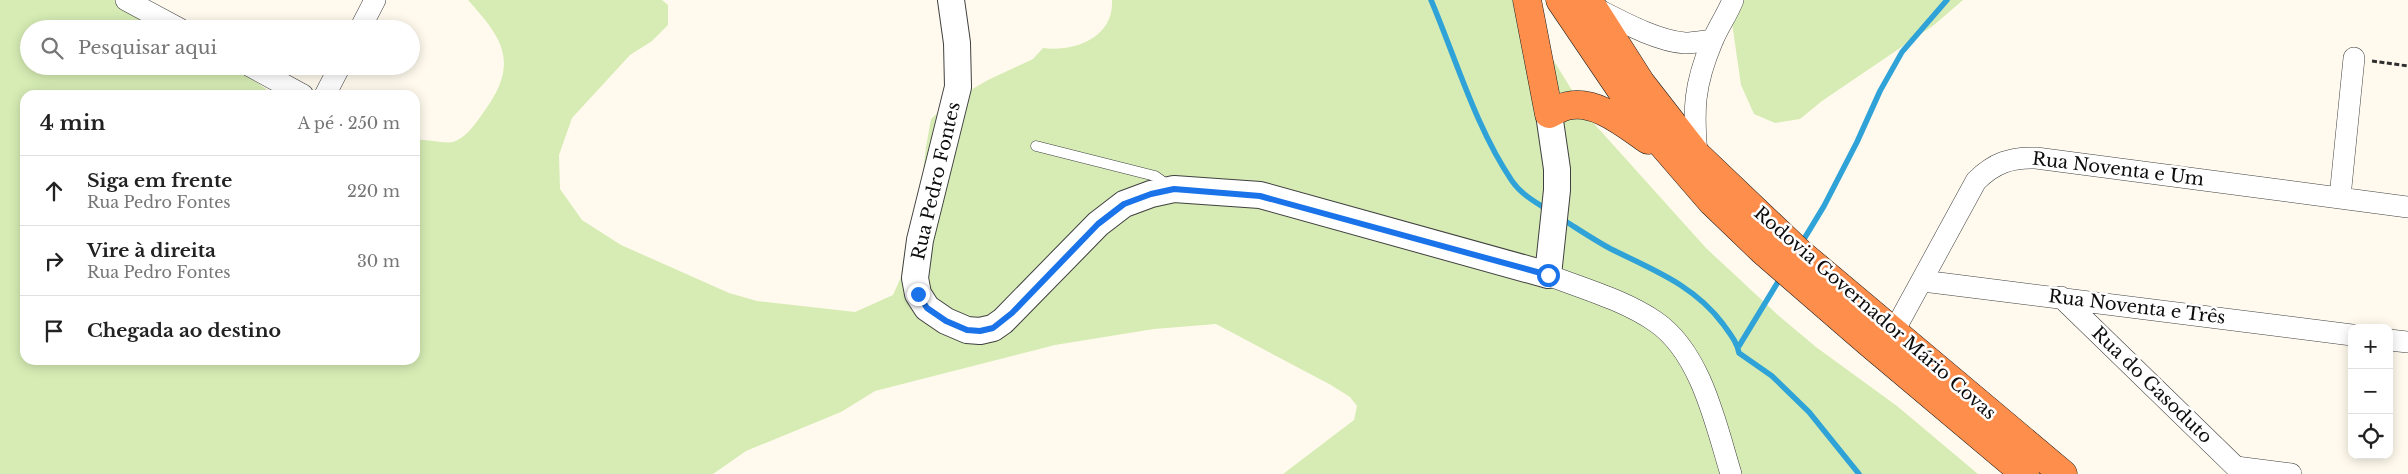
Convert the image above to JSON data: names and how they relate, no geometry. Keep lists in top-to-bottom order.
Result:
{
  "streets": {
    "highway": ["Rodovia Governador Mário Covas"],
    "street": [
      "Rua Noventa e Um",
      "Rua Pedro Fontes",
      "Rua Noventa e Três",
      "Rua do Gasoduto"
    ]
  },
  "crossings": [
    ["Rua Noventa e Um", "Rua Noventa e Três"],
    ["Rua Noventa e Um", "Rodovia Governador Mário Covas"],
    ["Rua Noventa e Três", "Rua do Gasoduto"]
  ],
  "page": {
    "search": "Pesquisar aqui",
    "heading": ["4 min", "A pé · 250 m"],
    "list": [
      ["Siga em frente", "Rua Pedro Fontes", "220 m"],
      ["Vire à direita", "Rua Pedro Fontes", "30 m"],
      "Chegada ao destino"
    ],
    "map_buttons": ["+", "−"]
  }
}
